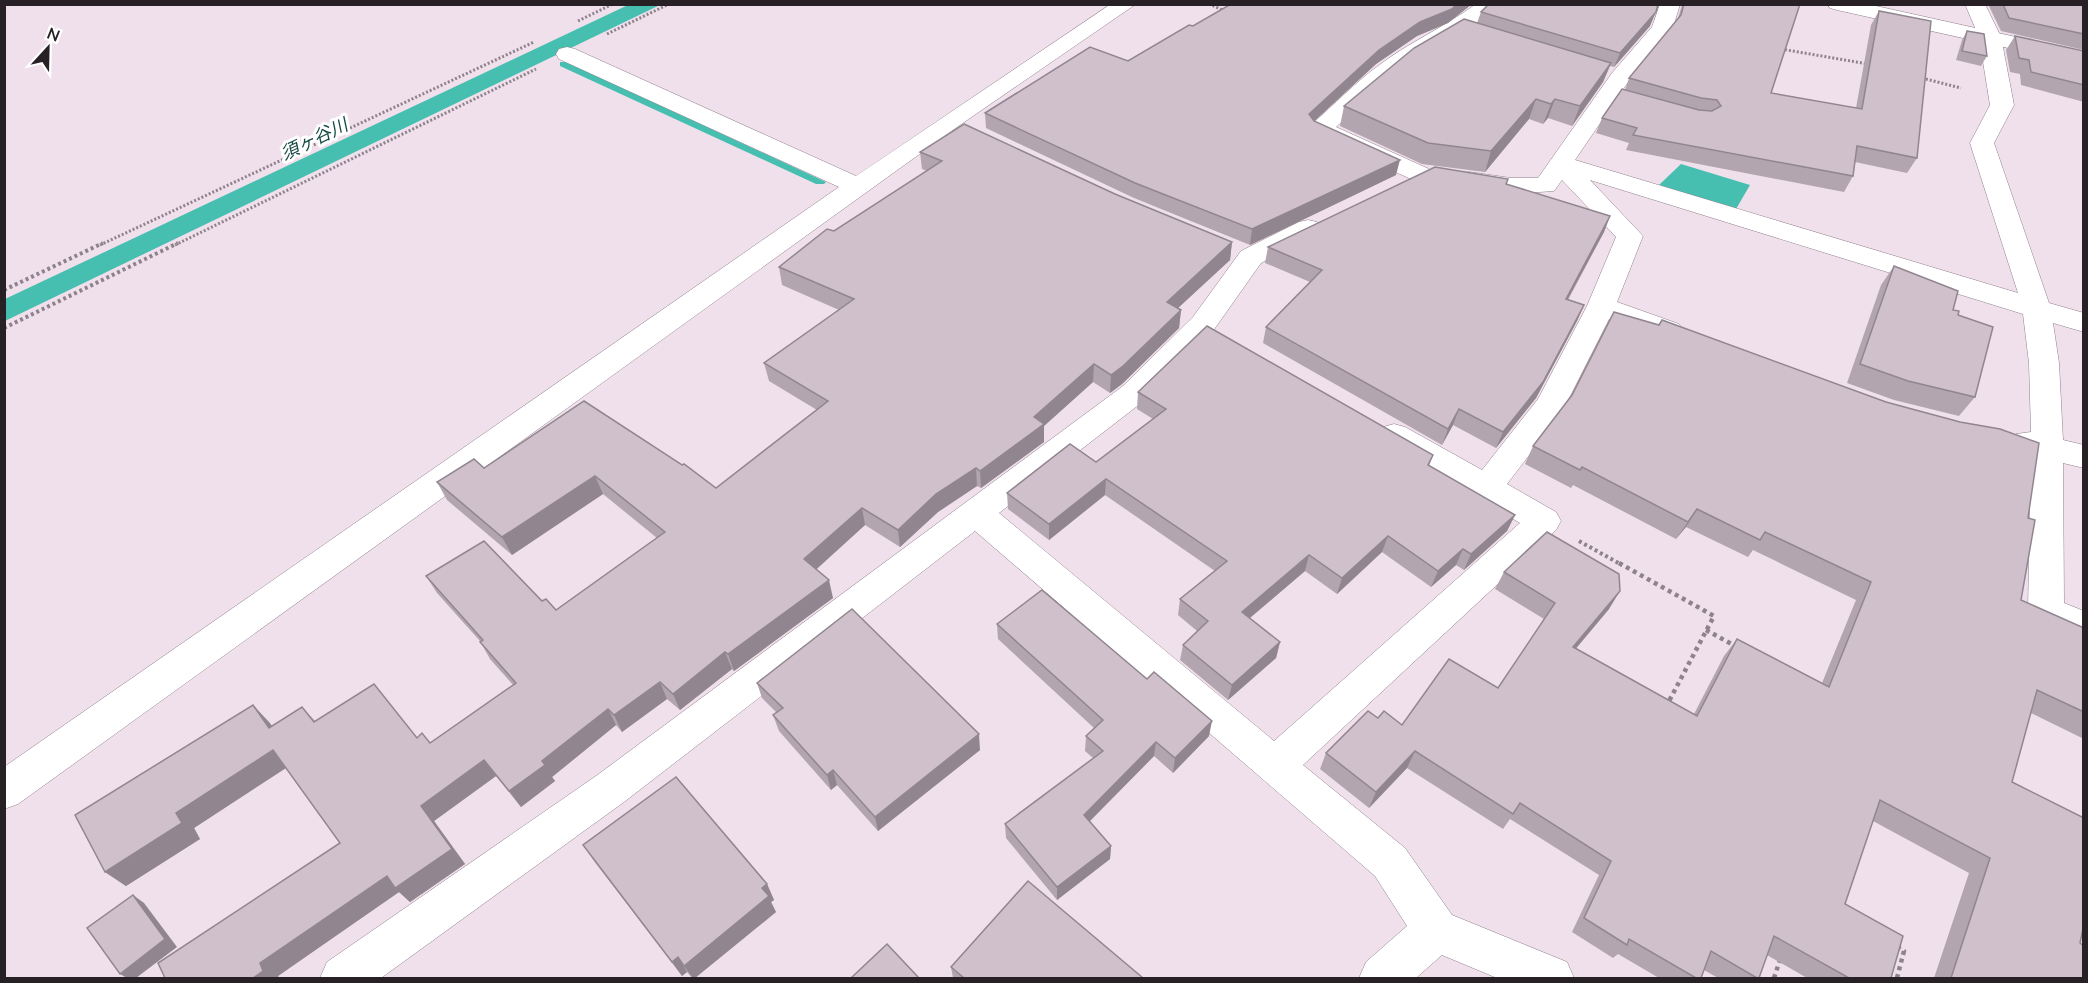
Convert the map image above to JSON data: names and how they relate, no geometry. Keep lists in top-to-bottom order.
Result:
{
  "water": ["須ヶ谷川"],
  "north": "top"
}
